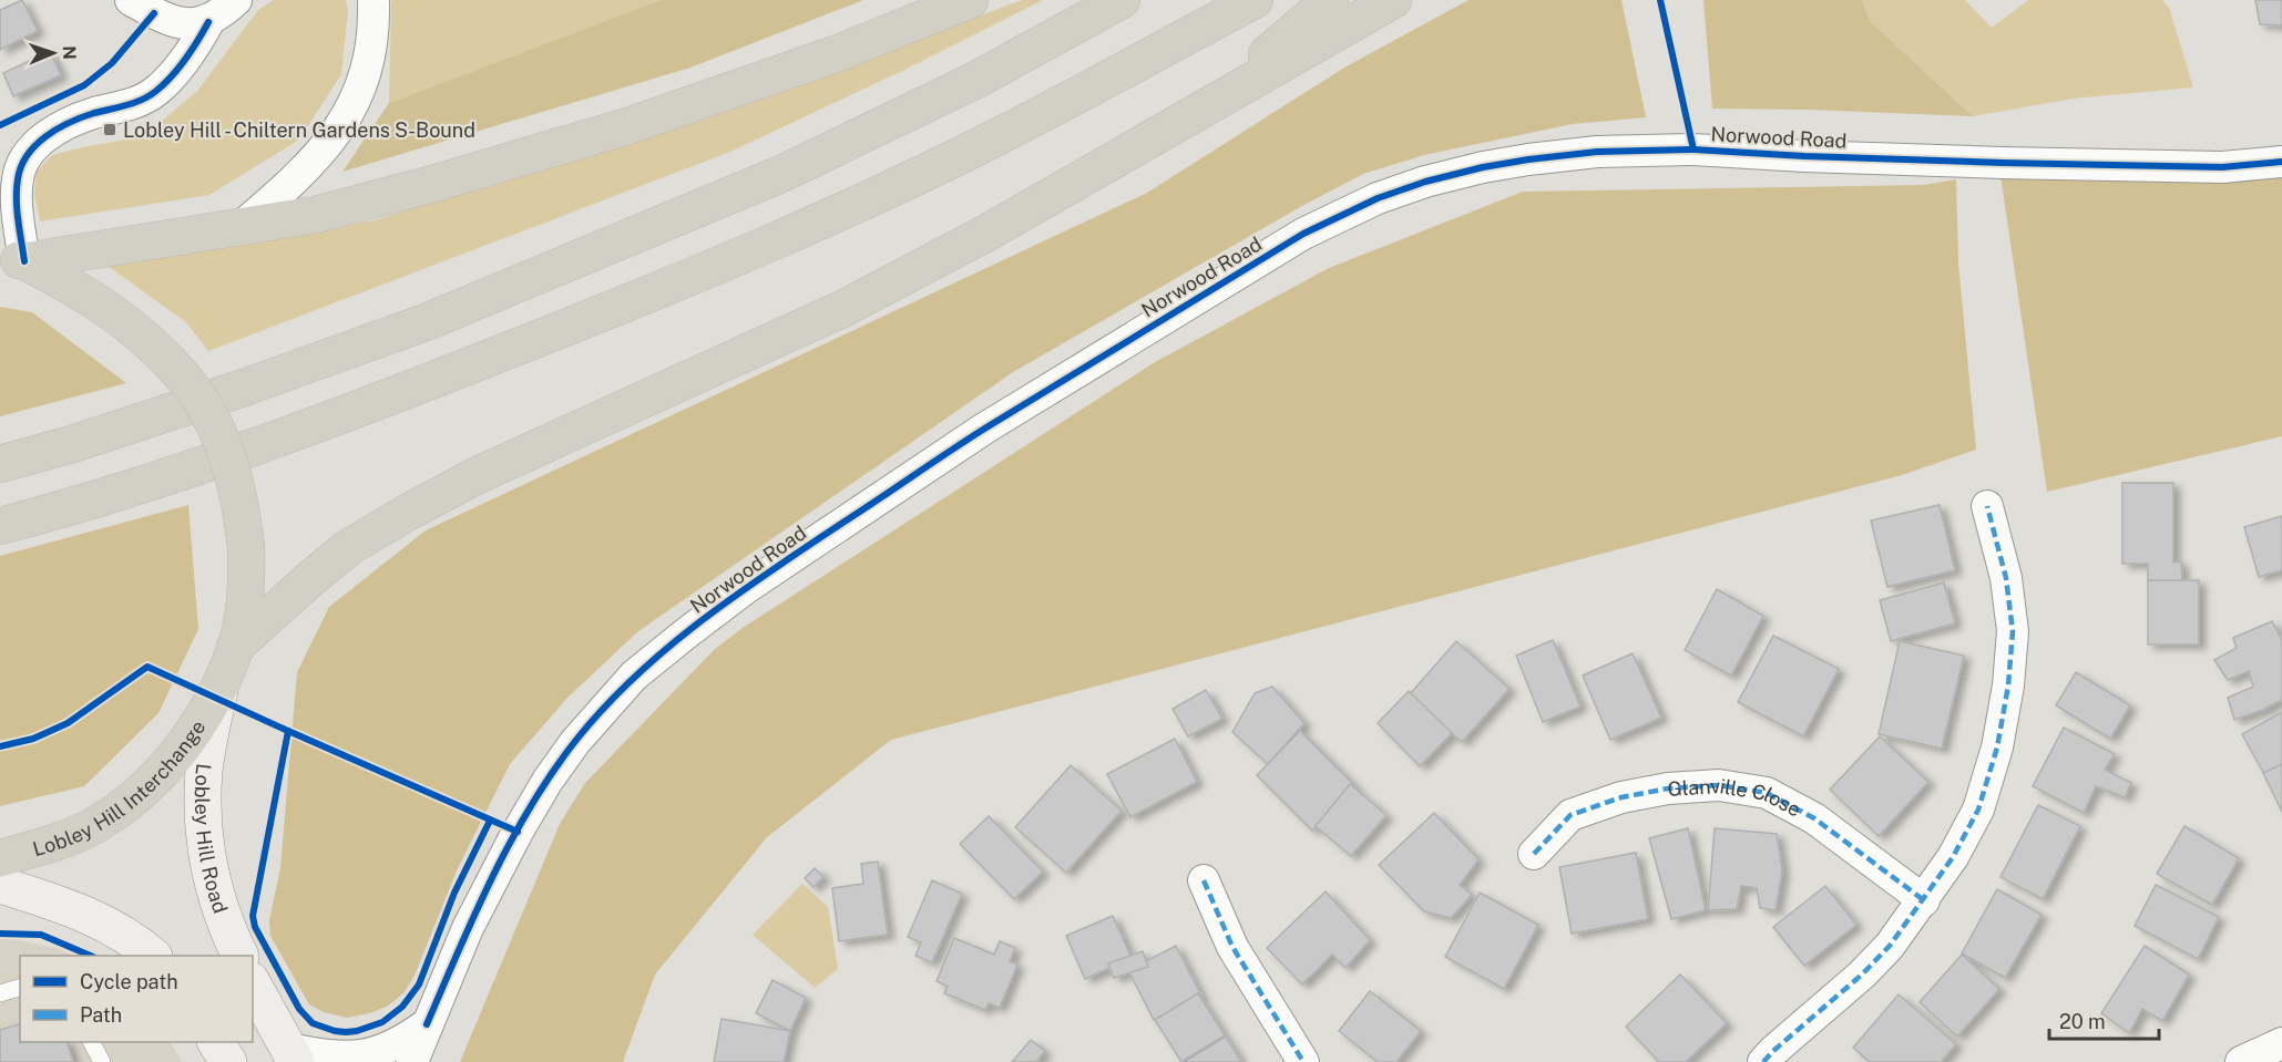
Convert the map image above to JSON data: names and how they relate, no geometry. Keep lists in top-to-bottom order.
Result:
{
  "streets": {
    "highway": ["Lobley Hill Interchange"],
    "main road": ["Lobley Hill Road"],
    "street": ["Norwood Road", "Glanville Close"]
  },
  "crossings": [
    ["Lobley Hill Interchange", "Lobley Hill Road"]
  ],
  "places": {
    "transit": ["Lobley Hill - Chiltern Gardens S-Bound"]
  },
  "legend": ["Cycle path", "Path"],
  "scale_bar": "20 m",
  "north": "right"
}
